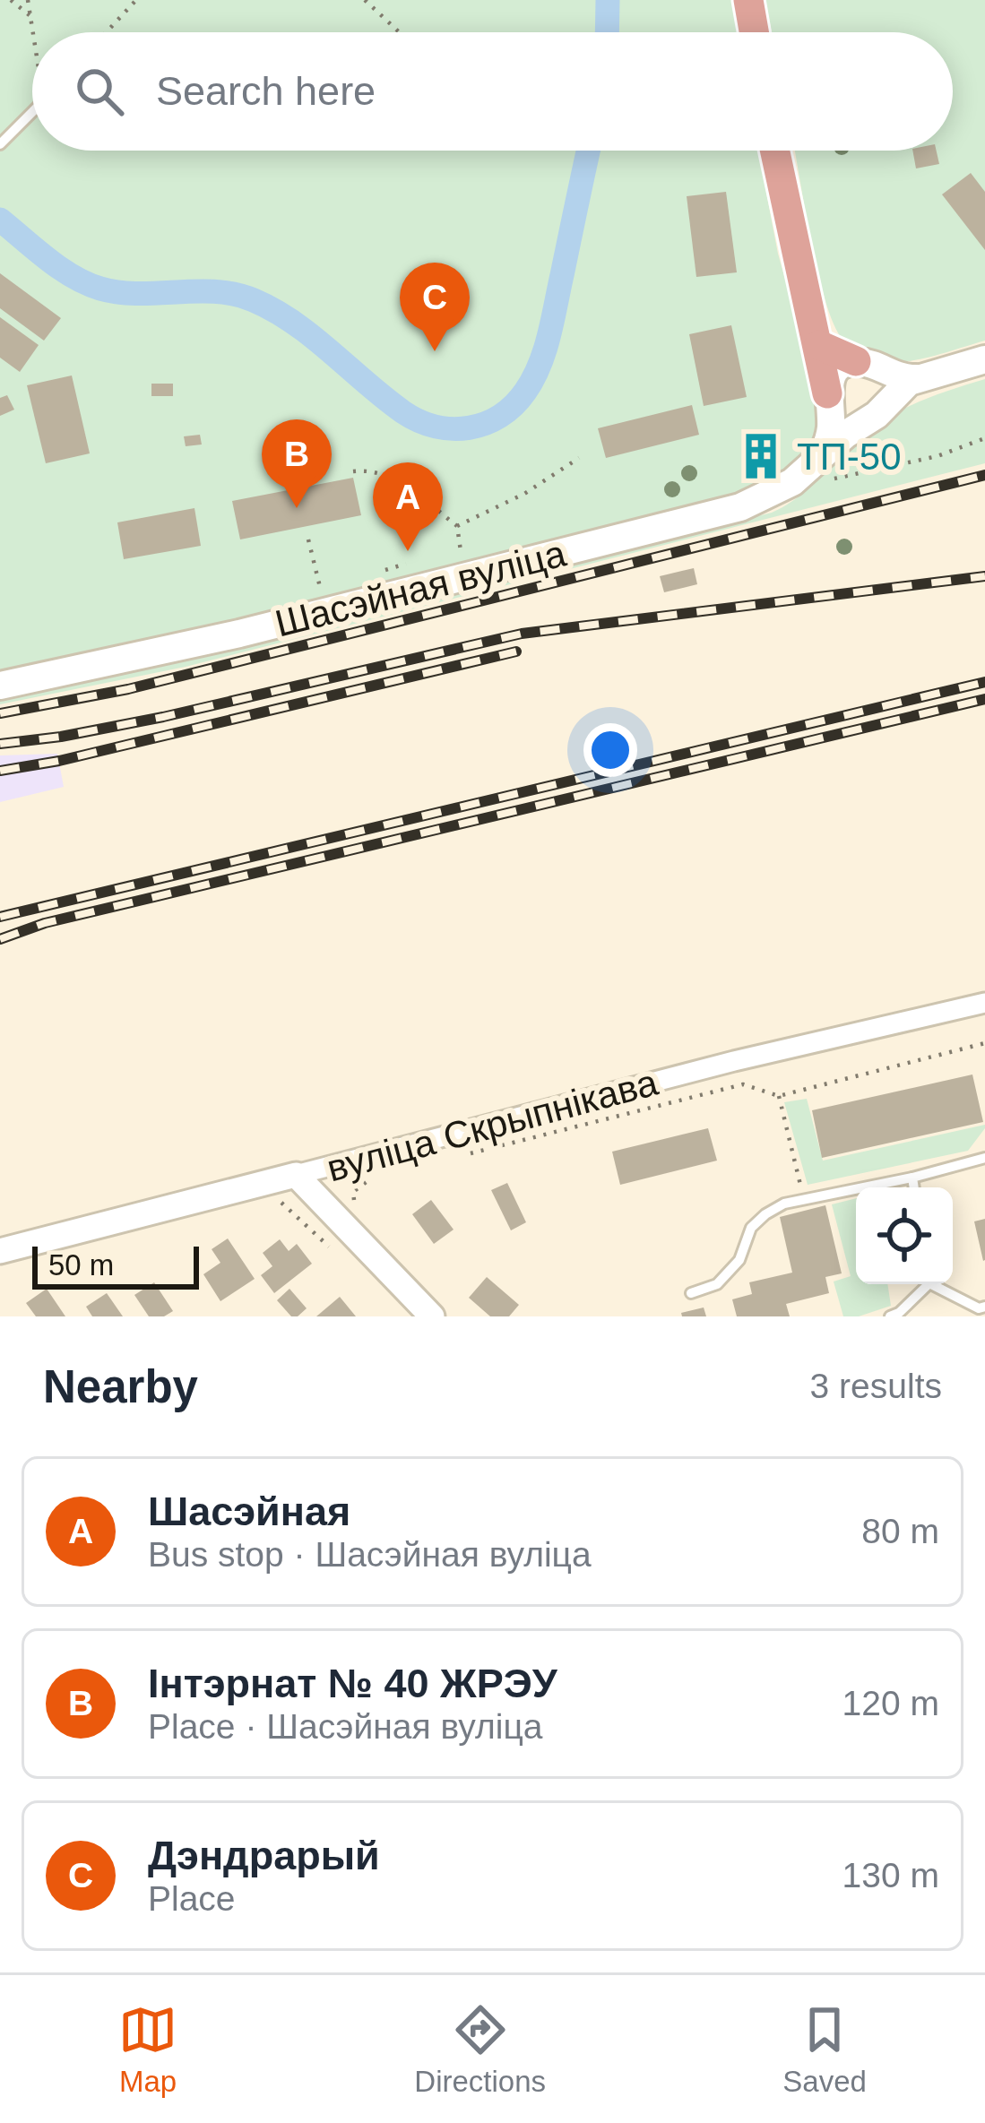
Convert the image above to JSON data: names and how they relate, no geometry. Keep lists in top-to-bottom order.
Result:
{
  "streets": {
    "main road": ["Шасэйная вуліца"],
    "street": ["вуліца Скрыпнікава"]
  },
  "places": {
    "building": ["ТП-50"]
  },
  "scale_bar": "50 m",
  "page": {
    "search": "Search here",
    "pins": ["C", "B", "A"],
    "scale": "50 m",
    "heading": ["Nearby", "3 results"],
    "list": [
      {
        "mark": "A",
        "name": "Шасэйная",
        "note": "Bus stop · Шасэйная вуліца",
        "value": "80 m"
      },
      {
        "mark": "B",
        "name": "Інтэрнат № 40 ЖРЭУ",
        "note": "Place · Шасэйная вуліца",
        "value": "120 m"
      },
      {
        "mark": "C",
        "name": "Дэндрарый",
        "note": "Place",
        "value": "130 m"
      }
    ],
    "nav": ["Map", "Directions", "Saved"]
  }
}
